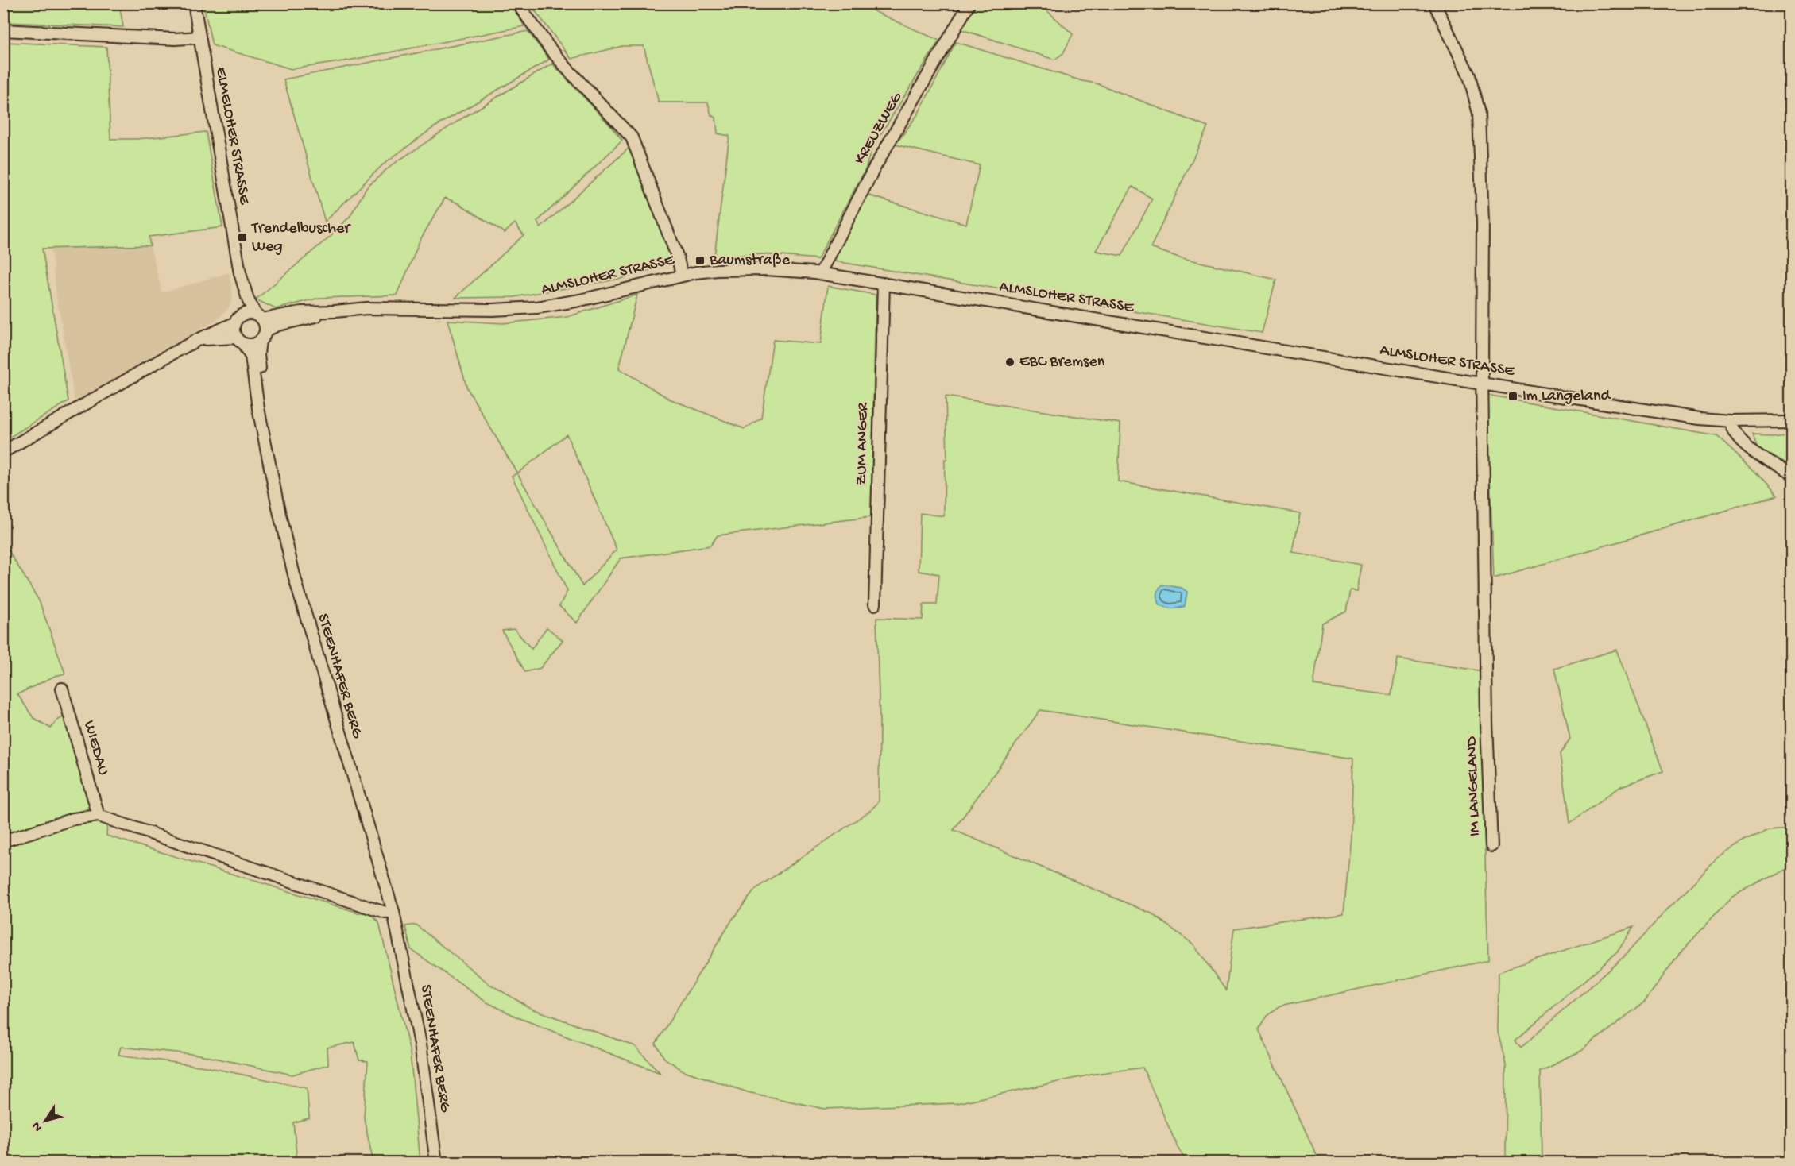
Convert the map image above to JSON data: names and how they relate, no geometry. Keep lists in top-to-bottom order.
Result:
{
  "streets": {
    "street": [
      "KREUZWEG",
      "ELMELOHER STRASSE",
      "ALMSLOHER STRASSE",
      "ZUM ANGER",
      "STEENHAFER BERG",
      "WIEDAU",
      "IM LANGELAND"
    ]
  },
  "crossings": [
    ["KREUZWEG", "ALMSLOHER STRASSE"],
    ["ELMELOHER STRASSE", "ALMSLOHER STRASSE"],
    ["ELMELOHER STRASSE", "STEENHAFER BERG"],
    ["ALMSLOHER STRASSE", "ZUM ANGER"],
    ["ALMSLOHER STRASSE", "STEENHAFER BERG"],
    ["ALMSLOHER STRASSE", "IM LANGELAND"]
  ],
  "places": {
    "transit": ["Trendelbuscher Weg", "Baumstraße", "Im Langeland"],
    "other": ["EBC Bremsen"]
  },
  "north": "bottom left"
}
